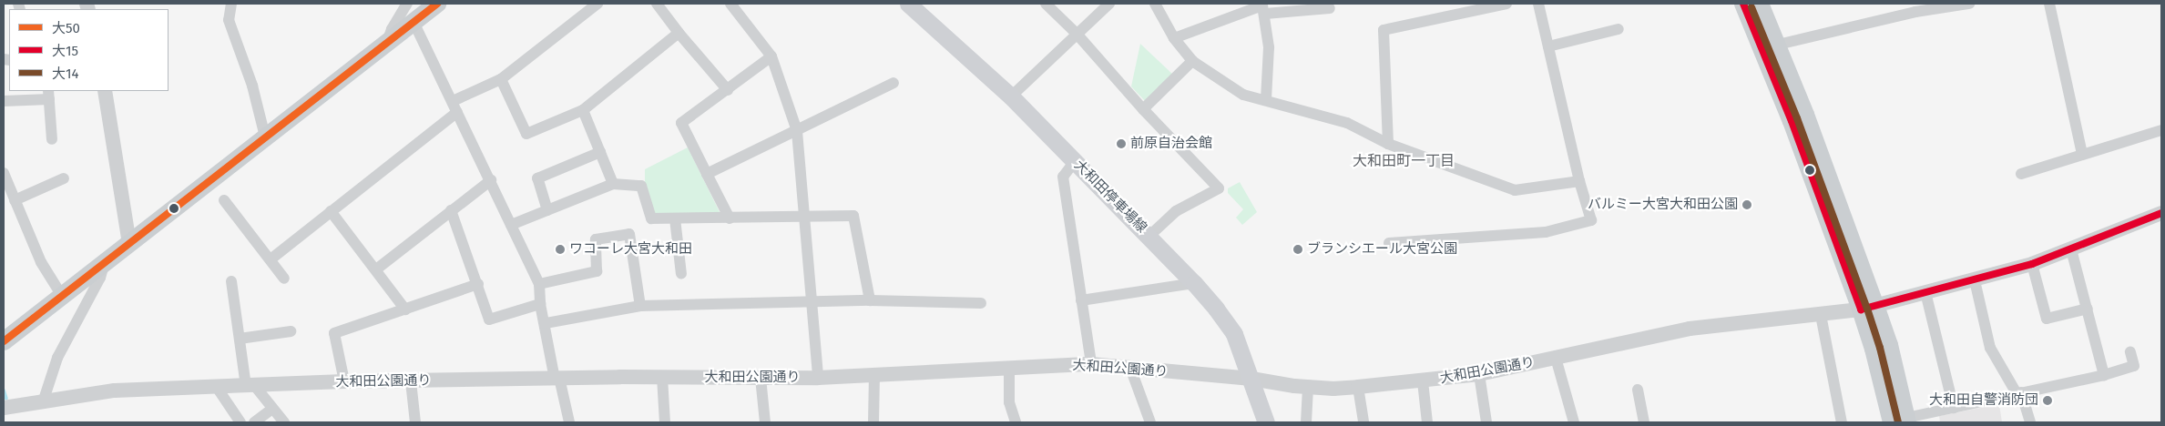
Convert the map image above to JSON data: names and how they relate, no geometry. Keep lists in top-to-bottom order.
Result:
{
  "streets": {
    "main road": ["大和田停車場線"],
    "street": ["大和田公園通り"]
  },
  "crossings": [
    ["大和田停車場線", "大和田公園通り"]
  ],
  "districts": ["大和田町一丁目"],
  "places": [
    "前原自治会館",
    "バルミー大宮大和田公園",
    "ワコーレ大宮大和田",
    "ブランシエール大宮公園",
    "大和田自警消防団"
  ],
  "lines": ["transit line 大50", "transit line 大15", "transit line 大14"],
  "legend": ["大50", "大15", "大14"]
}
